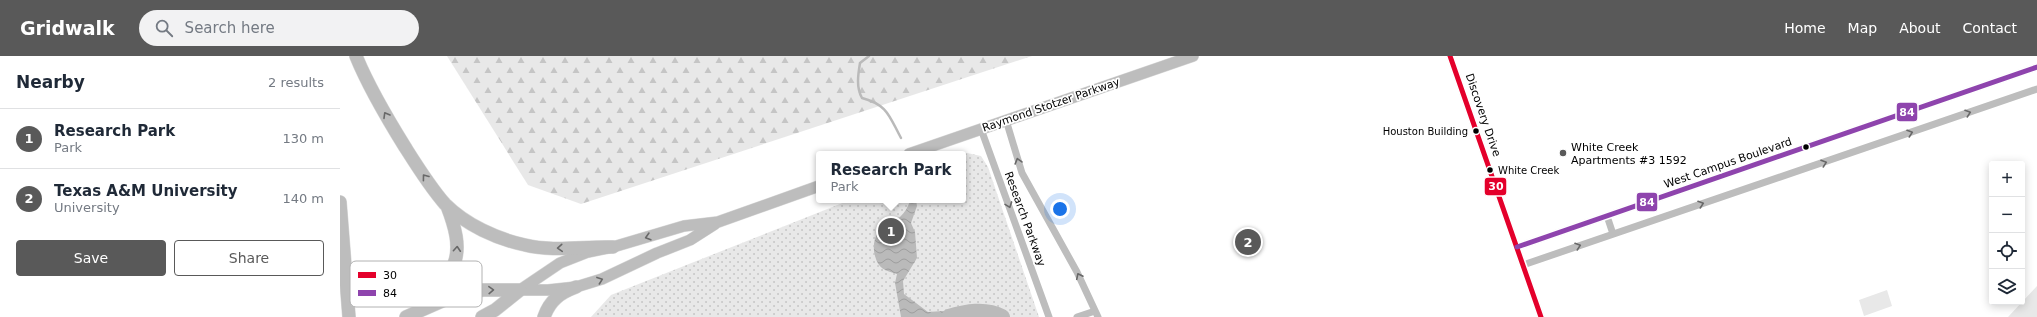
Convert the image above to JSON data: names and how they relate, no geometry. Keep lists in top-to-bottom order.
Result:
{
  "streets": {
    "main road": ["Raymond Stotzer Parkway"],
    "street": ["Discovery Drive", "West Campus Boulevard", "Research Parkway"]
  },
  "crossings": [
    ["Raymond Stotzer Parkway", "Research Parkway"],
    ["Discovery Drive", "West Campus Boulevard"]
  ],
  "places": ["Houston Building", "White Creek Apartments #3 1592", "White Creek"],
  "lines": ["transit line 30", "transit line 84"],
  "legend": ["30", "84"],
  "page": {
    "header": "Gridwalk",
    "search": "Search here",
    "nav": [
      "Home",
      "Map",
      "About",
      "Contact"
    ],
    "heading": ["Nearby", "2 results"],
    "list": [
      {
        "mark": "1",
        "name": "Research Park",
        "note": "Park",
        "value": "130 m"
      },
      {
        "mark": "2",
        "name": "Texas A&M University",
        "note": "University",
        "value": "140 m"
      }
    ],
    "popup": ["Research Park", "Park"],
    "map_buttons": ["+", "−"],
    "pins": ["1", "2"],
    "buttons": ["Save", "Share"]
  }
}
